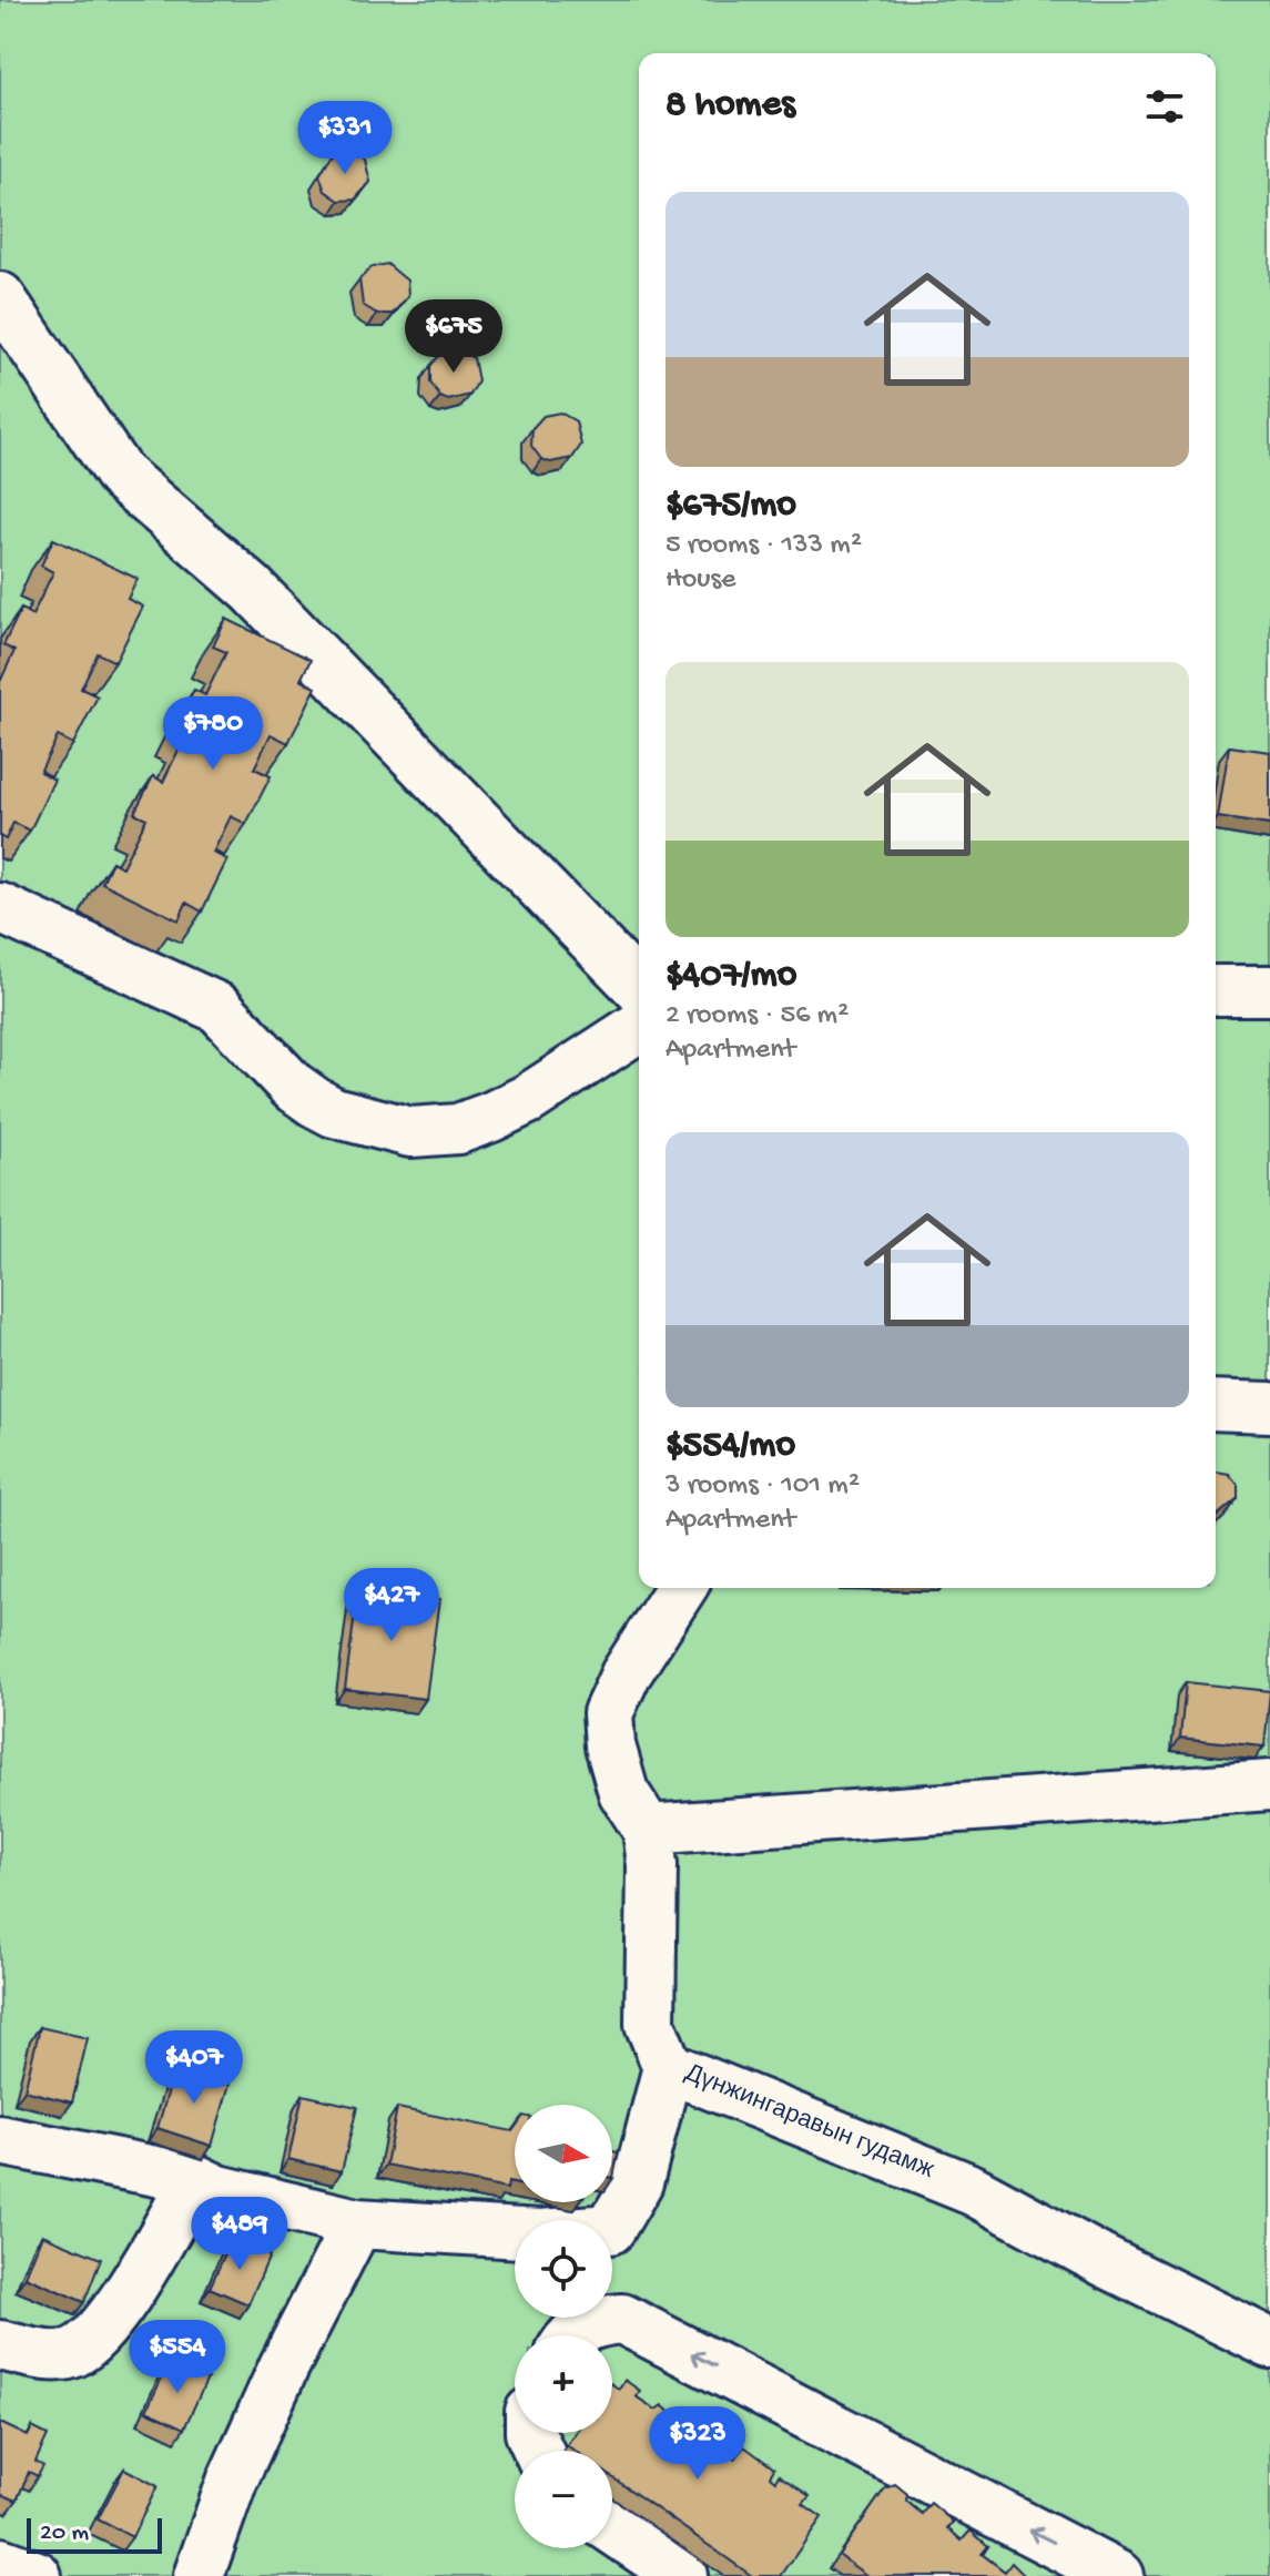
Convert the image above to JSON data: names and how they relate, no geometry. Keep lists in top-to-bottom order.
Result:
{
  "streets": {
    "street": ["Дүнжингаравын гудамж"]
  },
  "scale_bar": "20 m",
  "north": "right",
  "page": {
    "heading": "8 homes",
    "price": [
      "$331",
      "$675",
      "$780",
      "$427",
      "$407",
      "$489",
      "$554",
      "$323"
    ],
    "list": [
      {
        "name": "$675/mo",
        "note": "5 rooms · 133 m² · House"
      },
      {
        "name": "$407/mo",
        "note": "2 rooms · 56 m² · Apartment"
      },
      {
        "name": "$554/mo",
        "note": "3 rooms · 101 m² · Apartment"
      }
    ],
    "map_buttons": ["+", "−"],
    "scale": "20 m"
  }
}
